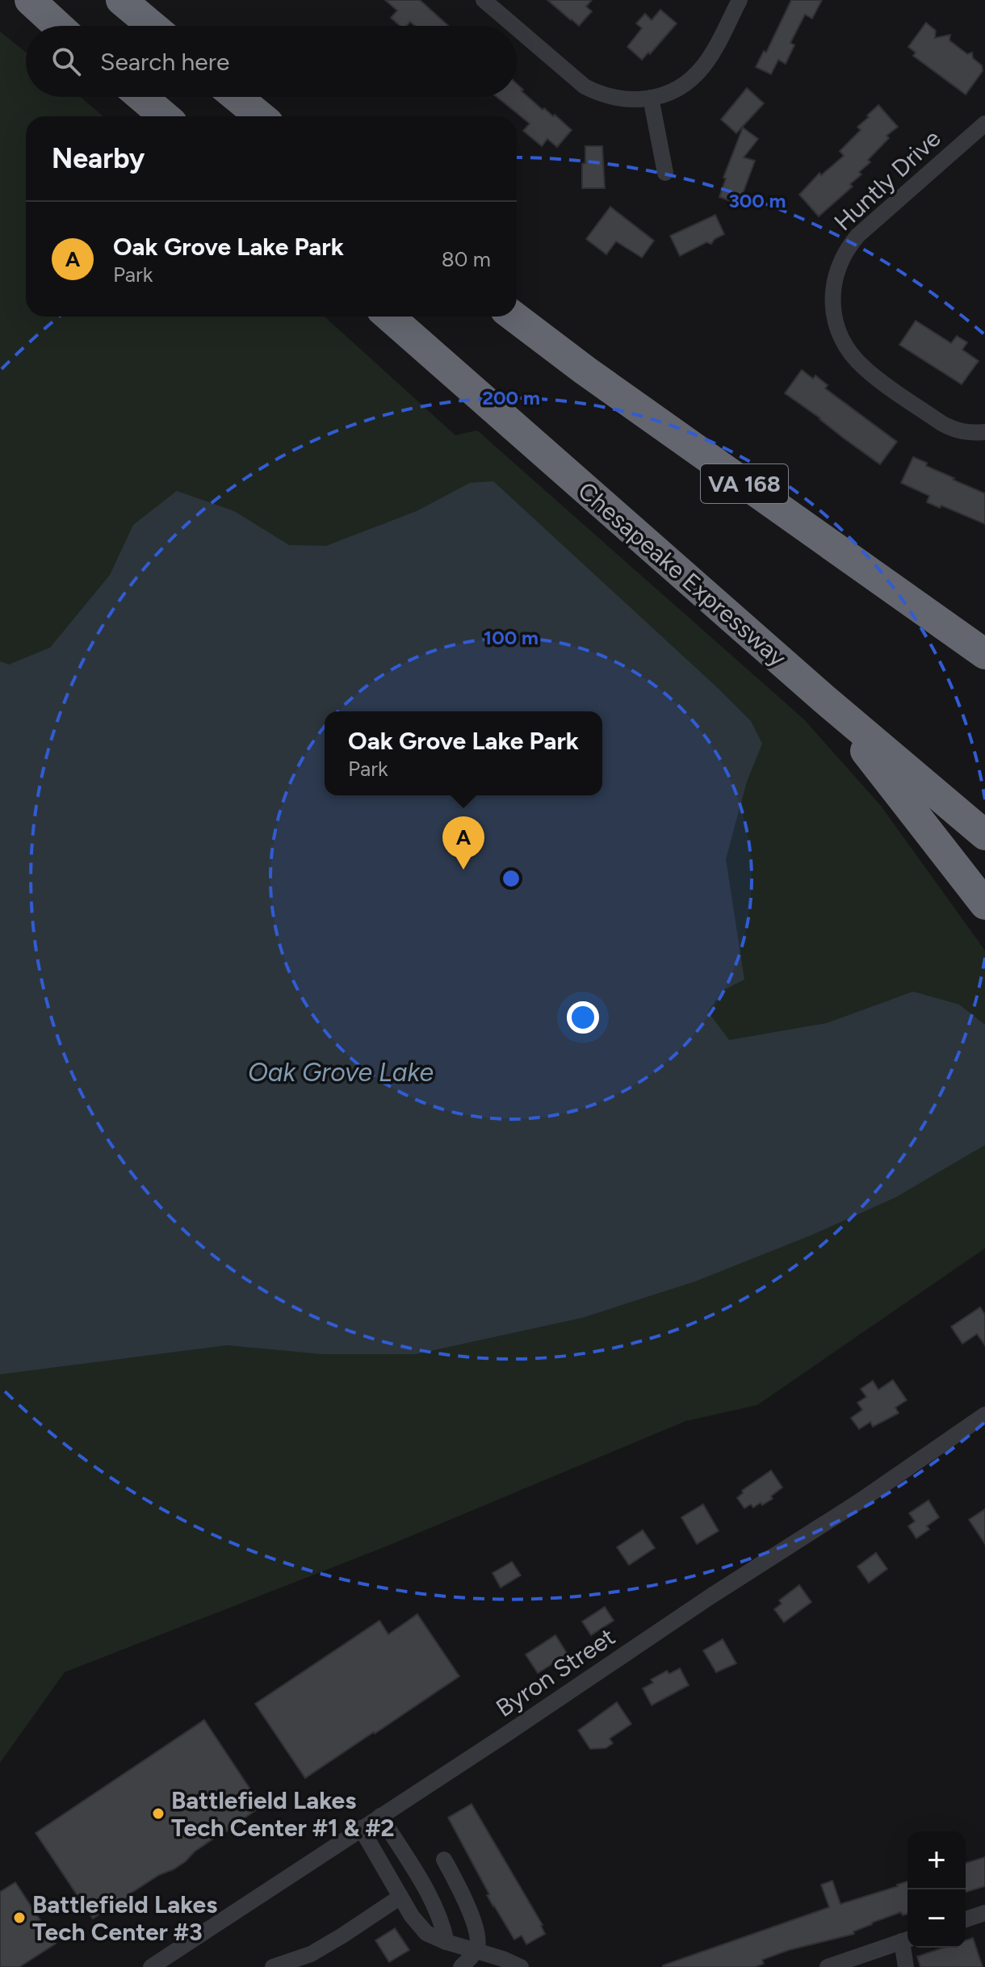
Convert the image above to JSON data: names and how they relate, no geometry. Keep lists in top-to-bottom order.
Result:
{
  "streets": {
    "highway": ["VA 168", "Chesapeake Expressway"],
    "street": ["Huntly Drive", "Byron Street"]
  },
  "water": ["Oak Grove Lake"],
  "places": ["Battlefield Lakes Tech Center #1 & #2", "Battlefield Lakes Tech Center #3"],
  "page": {
    "search": "Search here",
    "heading": "Nearby",
    "list": [
      {
        "mark": "A",
        "name": "Oak Grove Lake Park",
        "note": "Park",
        "value": "80 m"
      }
    ],
    "popup": ["Oak Grove Lake Park", "Park"],
    "pins": "A",
    "map_buttons": ["+", "−"]
  },
  "rings": ["300 m", "200 m", "100 m"]
}
